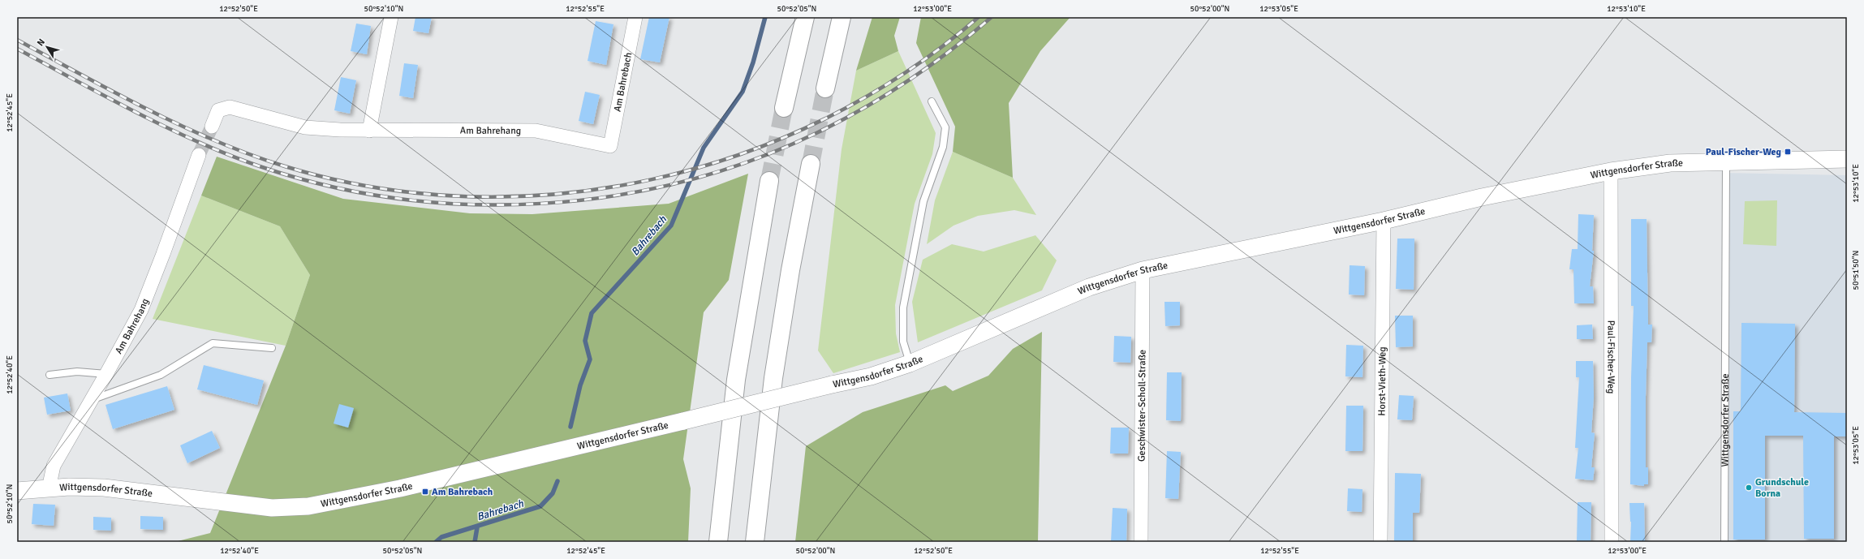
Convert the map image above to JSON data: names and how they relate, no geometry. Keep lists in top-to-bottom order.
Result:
{
  "streets": {
    "street": [
      "Am Bahrebach",
      "Am Bahrehang",
      "Wittgensdorfer Straße",
      "Paul-Fischer-Weg",
      "Horst-Vieth-Weg",
      "Geschwister-Scholl-Straße"
    ]
  },
  "crossings": [
    ["Am Bahrebach", "Am Bahrehang"],
    ["Am Bahrehang", "Wittgensdorfer Straße"],
    ["Wittgensdorfer Straße", "Paul-Fischer-Weg"],
    ["Wittgensdorfer Straße", "Horst-Vieth-Weg"],
    ["Wittgensdorfer Straße", "Geschwister-Scholl-Straße"]
  ],
  "water": ["Bahrebach"],
  "places": {
    "transit": ["Paul-Fischer-Weg", "Am Bahrebach"],
    "other": ["Grundschule Borna"]
  },
  "north": "top left",
  "coordinates": [
    "12°52'50\"E",
    "50°52'10\"N",
    "12°52'55\"E",
    "50°52'05\"N",
    "12°53'00\"E",
    "50°52'00\"N",
    "12°53'05\"E",
    "12°53'10\"E",
    "12°52'45\"E",
    "50°51'50\"N",
    "12°52'40\"E"
  ]
}
